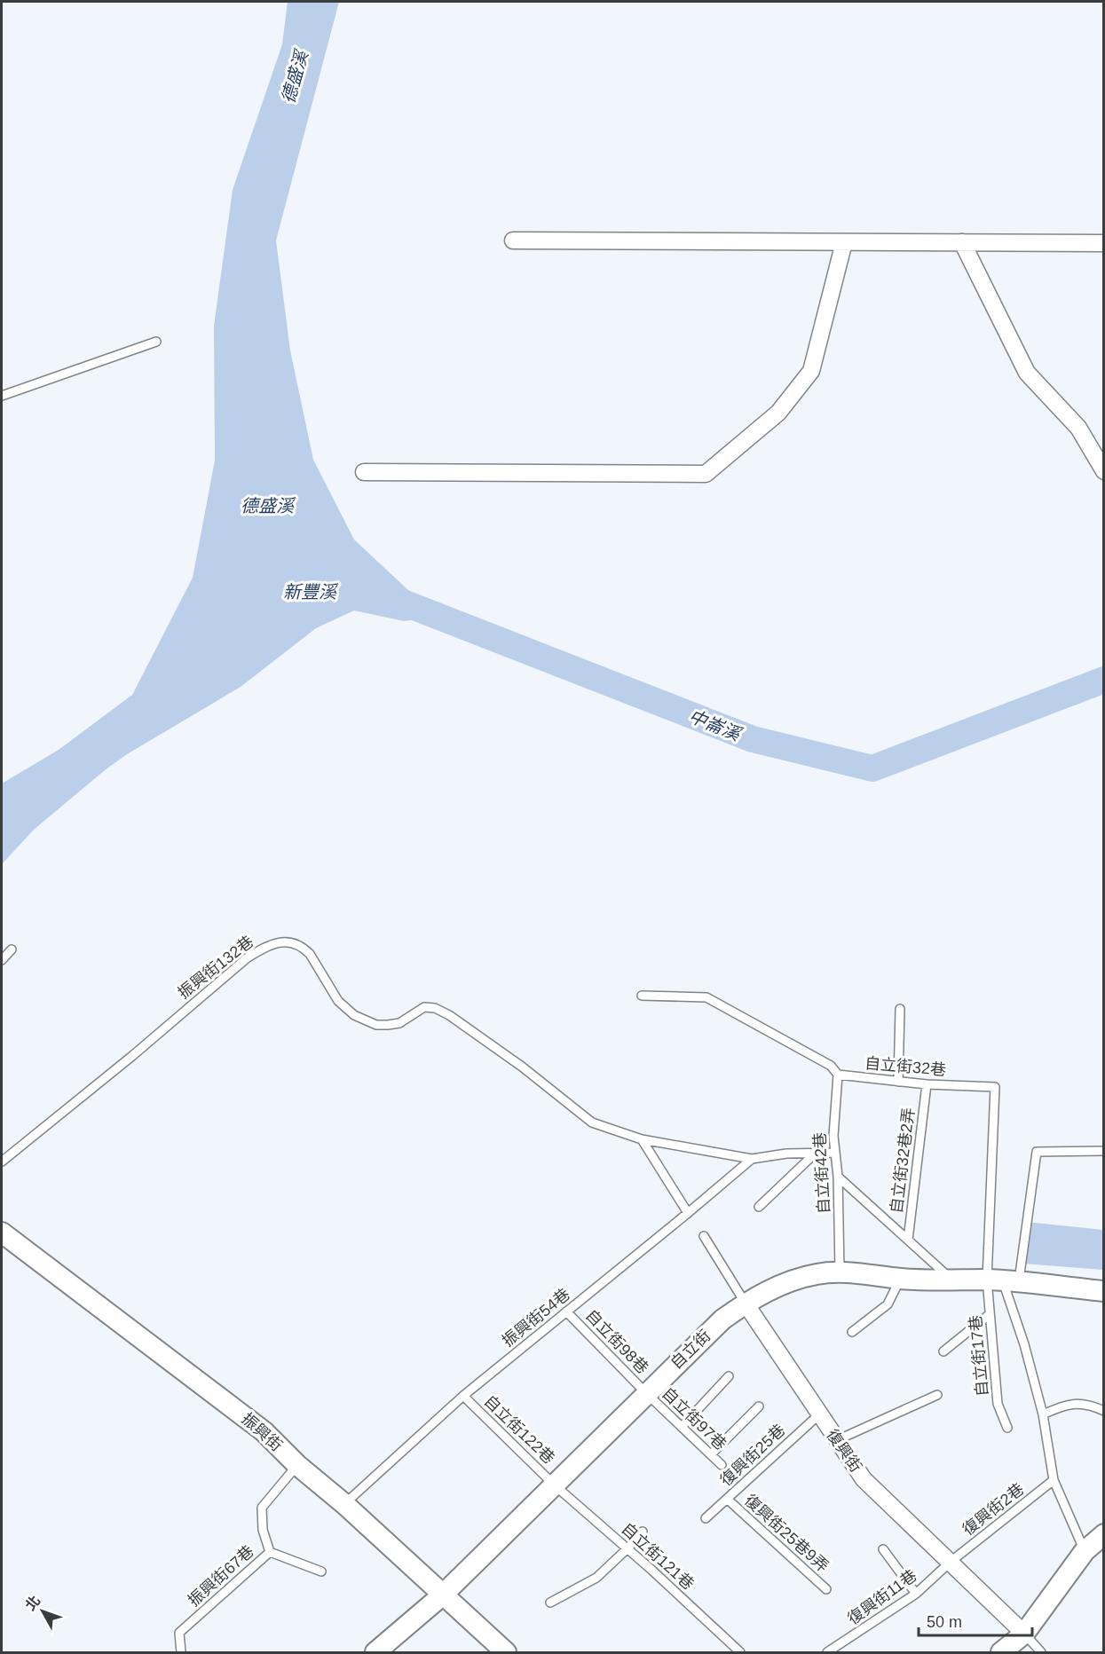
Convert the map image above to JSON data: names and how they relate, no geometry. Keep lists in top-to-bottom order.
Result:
{
  "streets": {
    "street": ["自立街", "振興街", "復興街"],
    "lane": [
      "振興街132巷",
      "自立街32巷",
      "自立街32巷2弄",
      "自立街42巷",
      "振興街54巷",
      "自立街98巷",
      "自立街17巷",
      "自立街97巷",
      "自立街122巷",
      "復興街25巷",
      "復興街2巷",
      "復興街25巷9弄",
      "自立街121巷",
      "振興街67巷",
      "復興街11巷"
    ]
  },
  "crossings": [
    ["自立街32巷", "自立街32巷2弄"],
    ["自立街32巷", "自立街42巷"],
    ["自立街32巷", "自立街"],
    ["自立街32巷", "自立街17巷"],
    ["自立街42巷", "自立街"],
    ["振興街54巷", "自立街98巷"],
    ["振興街54巷", "自立街122巷"],
    ["振興街54巷", "振興街"],
    ["自立街98巷", "自立街"],
    ["自立街98巷", "自立街97巷"],
    ["自立街", "自立街17巷"],
    ["自立街", "自立街97巷"],
    ["自立街", "自立街122巷"],
    ["自立街", "振興街"],
    ["自立街", "復興街"],
    ["自立街", "自立街121巷"],
    ["自立街122巷", "自立街121巷"],
    ["振興街", "振興街67巷"],
    ["復興街", "復興街25巷"],
    ["復興街", "復興街2巷"],
    ["復興街", "復興街11巷"],
    ["復興街25巷", "復興街25巷9弄"],
    ["復興街2巷", "復興街11巷"]
  ],
  "water": ["德盛溪", "新豐溪", "中崙溪"],
  "scale_bar": "50 m",
  "north": "top left"
}
